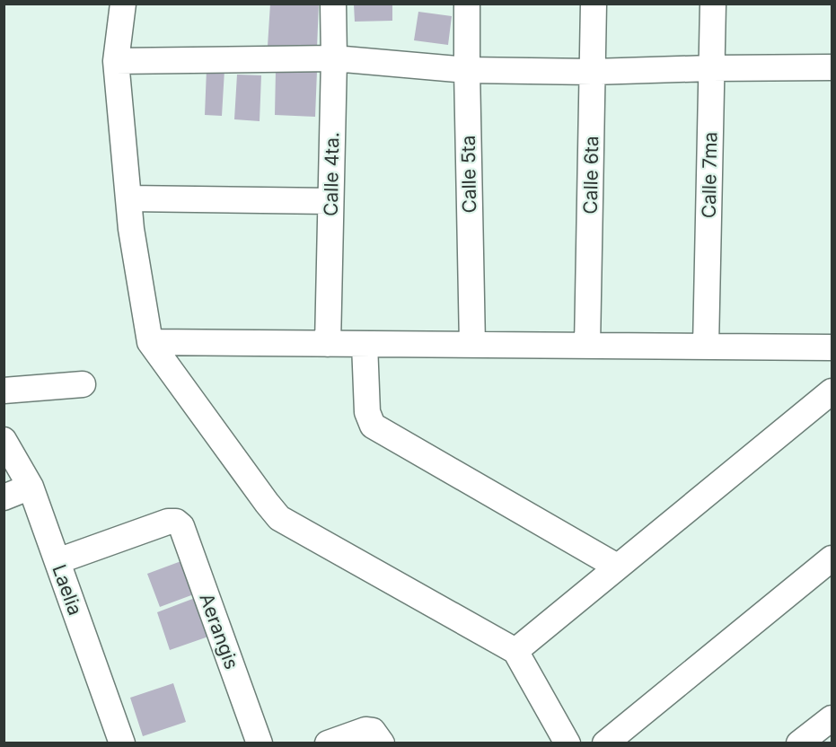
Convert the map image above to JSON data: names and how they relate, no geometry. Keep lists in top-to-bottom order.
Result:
{
  "streets": {
    "street": [
      "Calle 4ta.",
      "Calle 5ta",
      "Calle 6ta",
      "Calle 7ma",
      "Laelia",
      "Aerangis"
    ]
  },
  "crossings": [
    ["Laelia", "Aerangis"]
  ]
}
